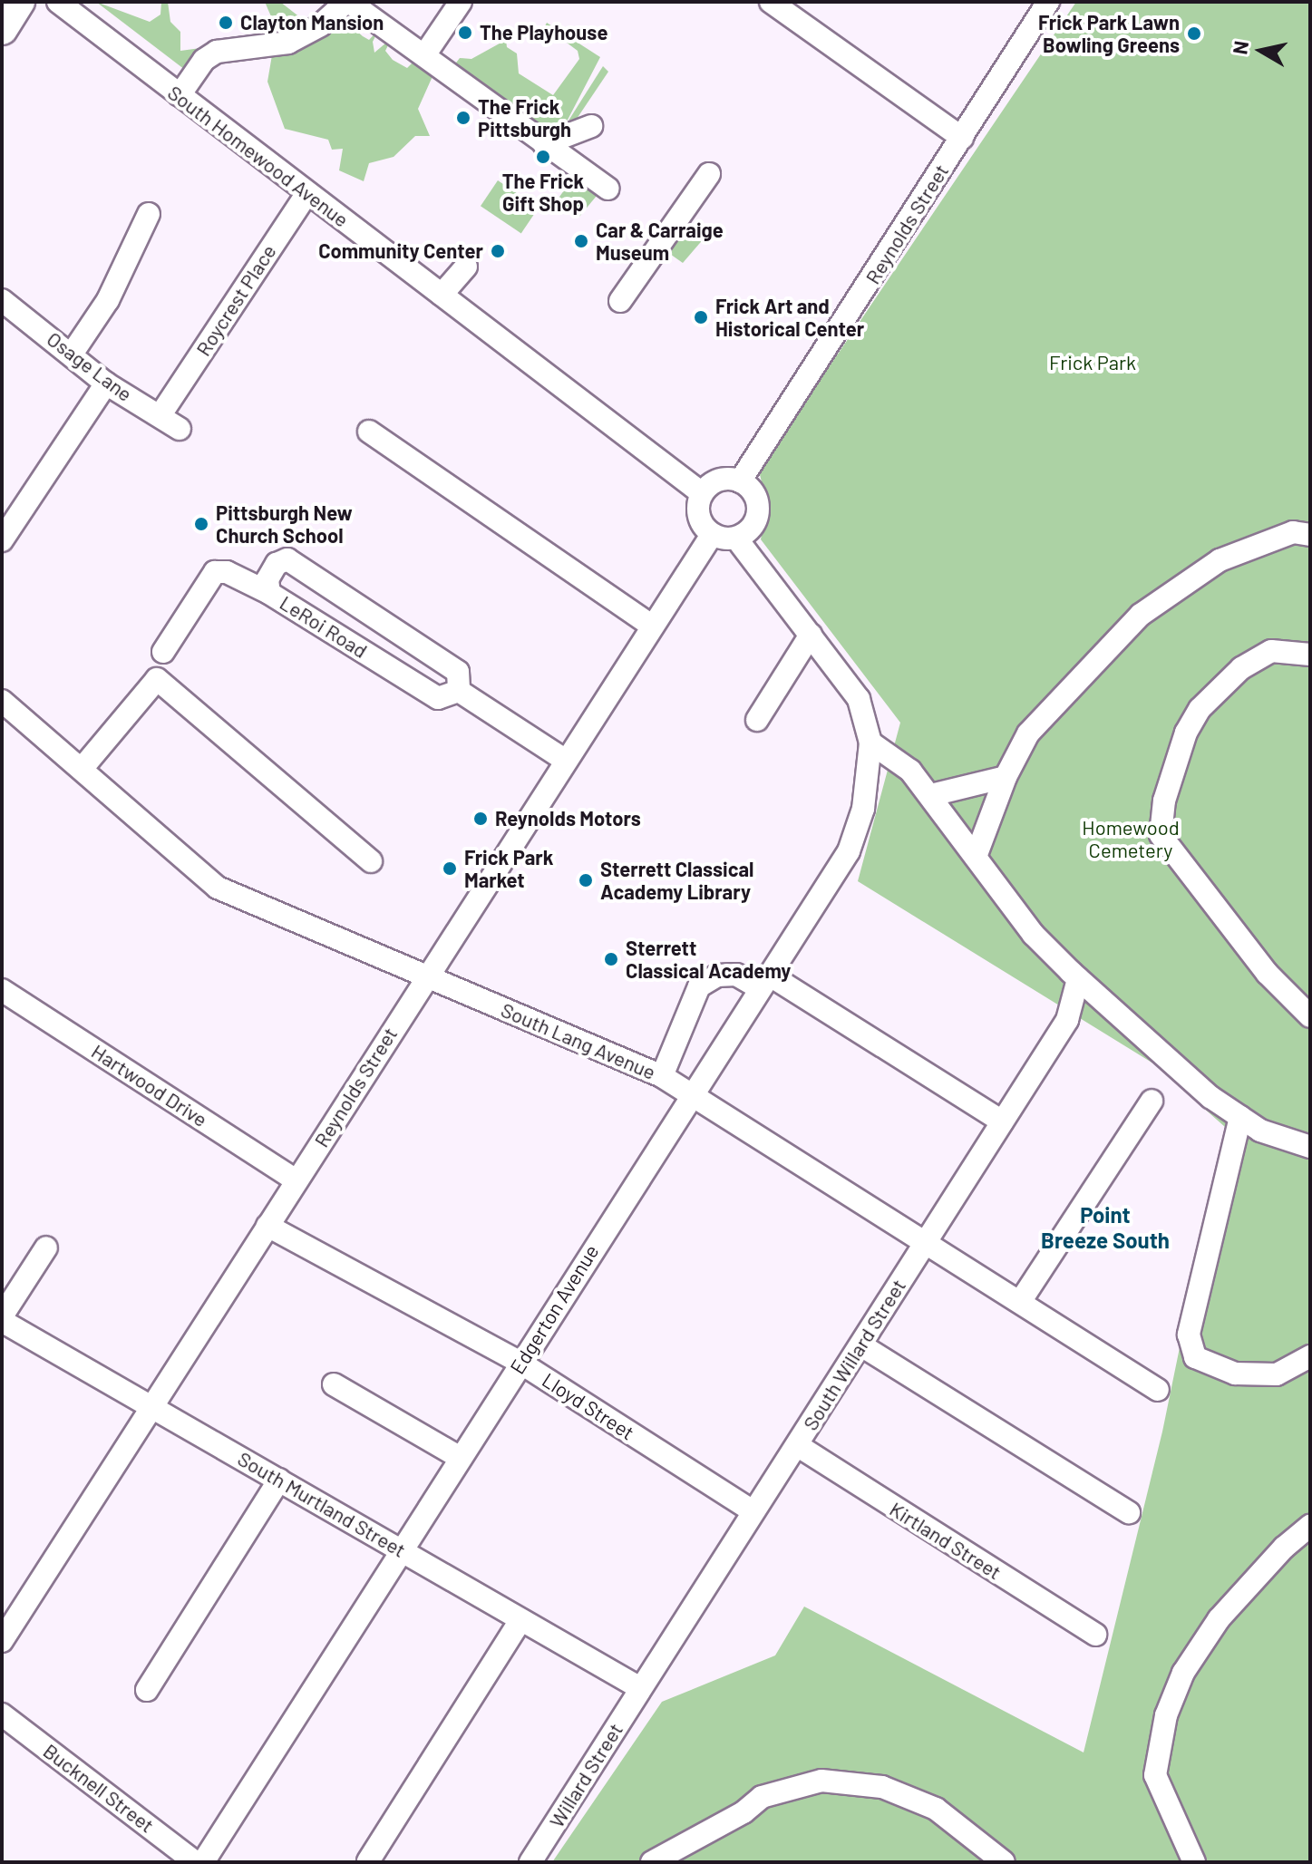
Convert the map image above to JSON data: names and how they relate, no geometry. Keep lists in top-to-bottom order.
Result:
{
  "streets": {
    "street": [
      "South Homewood Avenue",
      "Reynolds Street",
      "Roycrest Place",
      "Osage Lane",
      "LeRoi Road",
      "South Lang Avenue",
      "Hartwood Drive",
      "Edgerton Avenue",
      "South Willard Street",
      "Lloyd Street",
      "South Murtland Street",
      "Kirtland Street",
      "Willard Street",
      "Bucknell Street"
    ]
  },
  "crossings": [
    ["South Homewood Avenue", "Reynolds Street"],
    ["South Homewood Avenue", "Roycrest Place"],
    ["Reynolds Street", "LeRoi Road"],
    ["Reynolds Street", "South Lang Avenue"],
    ["Reynolds Street", "Hartwood Drive"],
    ["Reynolds Street", "Lloyd Street"],
    ["Reynolds Street", "South Murtland Street"],
    ["South Lang Avenue", "Edgerton Avenue"],
    ["South Lang Avenue", "South Willard Street"],
    ["Edgerton Avenue", "Lloyd Street"],
    ["Edgerton Avenue", "South Murtland Street"],
    ["South Willard Street", "Lloyd Street"],
    ["South Willard Street", "South Murtland Street"],
    ["South Willard Street", "Kirtland Street"],
    ["South Willard Street", "Willard Street"],
    ["South Murtland Street", "Willard Street"]
  ],
  "districts": ["Point Breeze South"],
  "parks": ["Frick Park", "Homewood Cemetery"],
  "places": [
    "Clayton Mansion",
    "The Playhouse",
    "Frick Park Lawn Bowling Greens",
    "The Frick Pittsburgh",
    "The Frick Gift Shop",
    "Car & Carraige Museum",
    "Community Center",
    "Frick Art and Historical Center",
    "Pittsburgh New Church School",
    "Reynolds Motors",
    "Frick Park Market",
    "Sterrett Classical Academy Library",
    "Sterrett Classical Academy"
  ],
  "north": "left"
}
